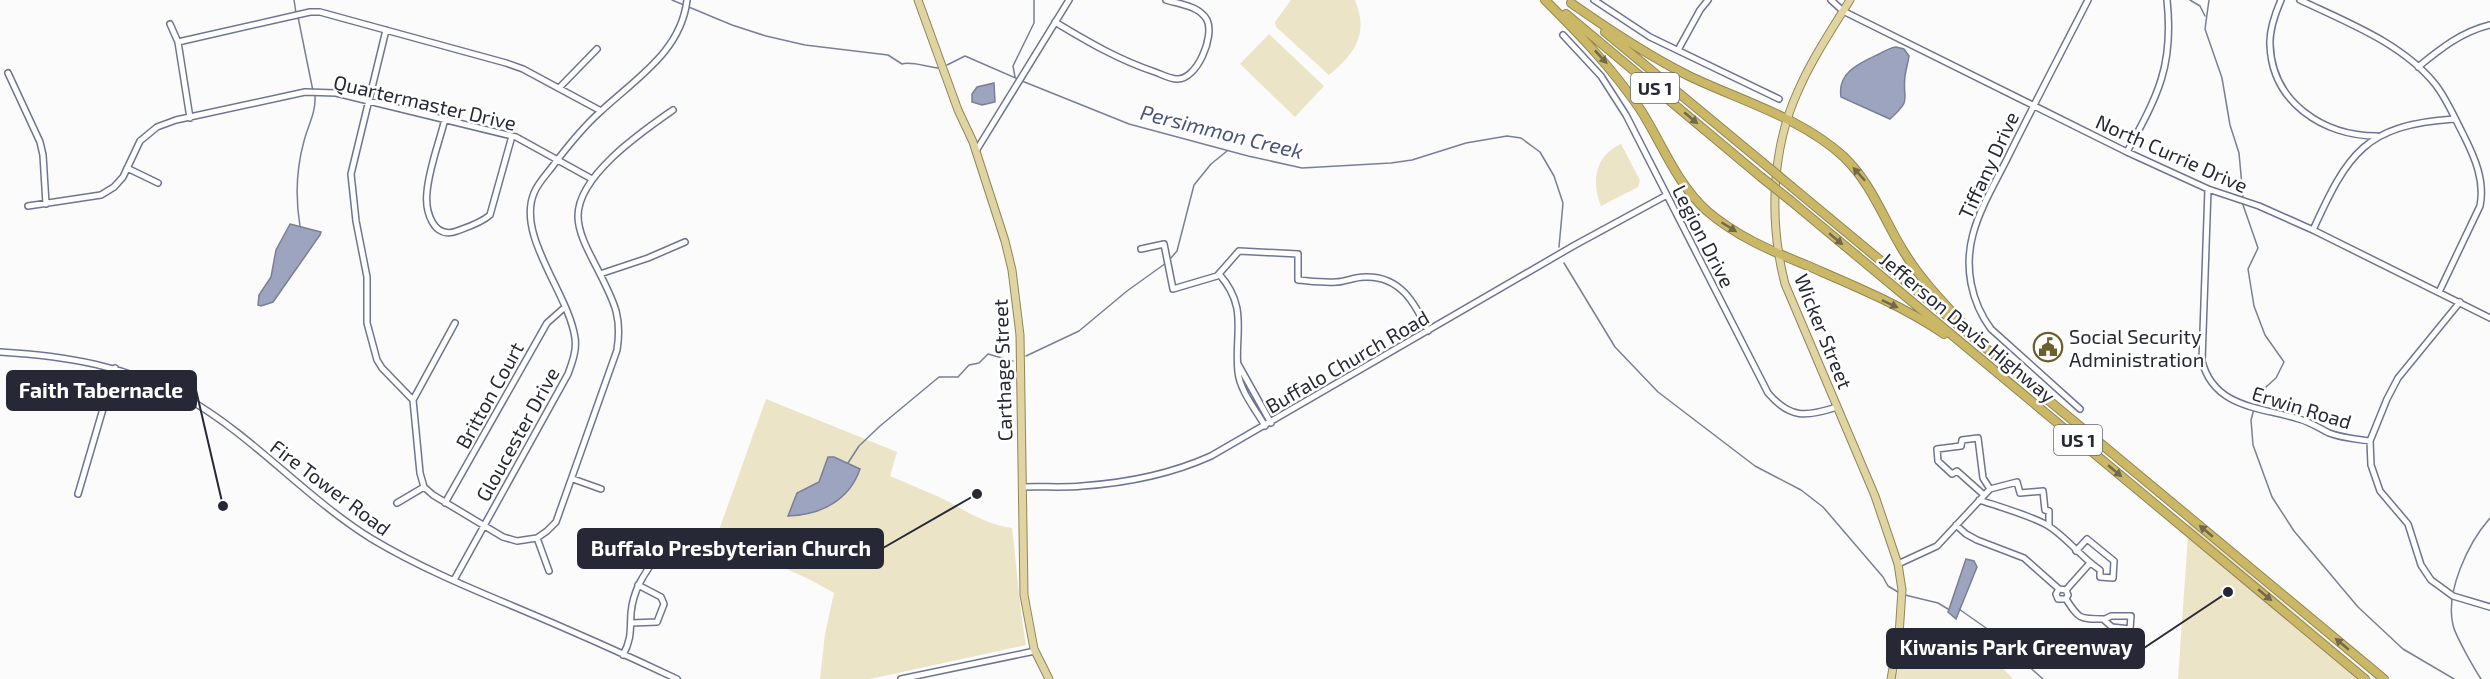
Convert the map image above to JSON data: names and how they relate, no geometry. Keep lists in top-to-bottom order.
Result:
{
  "streets": {
    "highway": ["US 1", "Jefferson Davis Highway"],
    "main road": ["Wicker Street", "Carthage Street"],
    "street": [
      "Quartermaster Drive",
      "North Currie Drive",
      "Tiffany Drive",
      "Legion Drive",
      "Buffalo Church Road",
      "Britton Court",
      "Erwin Road",
      "Gloucester Drive",
      "Fire Tower Road"
    ]
  },
  "crossings": [
    ["Quartermaster Drive", "Gloucester Drive"],
    ["North Currie Drive", "Tiffany Drive"],
    ["North Currie Drive", "Wicker Street"],
    ["North Currie Drive", "Erwin Road"],
    ["Legion Drive", "Wicker Street"],
    ["Legion Drive", "Buffalo Church Road"],
    ["Buffalo Church Road", "Carthage Street"],
    ["Britton Court", "Gloucester Drive"],
    ["Gloucester Drive", "Fire Tower Road"]
  ],
  "water": ["Persimmon Creek"],
  "places": {
    "public building": ["Social Security Administration"],
    "other": ["Buffalo Presbyterian Church", "Faith Tabernacle", "Kiwanis Park Greenway"]
  }
}
